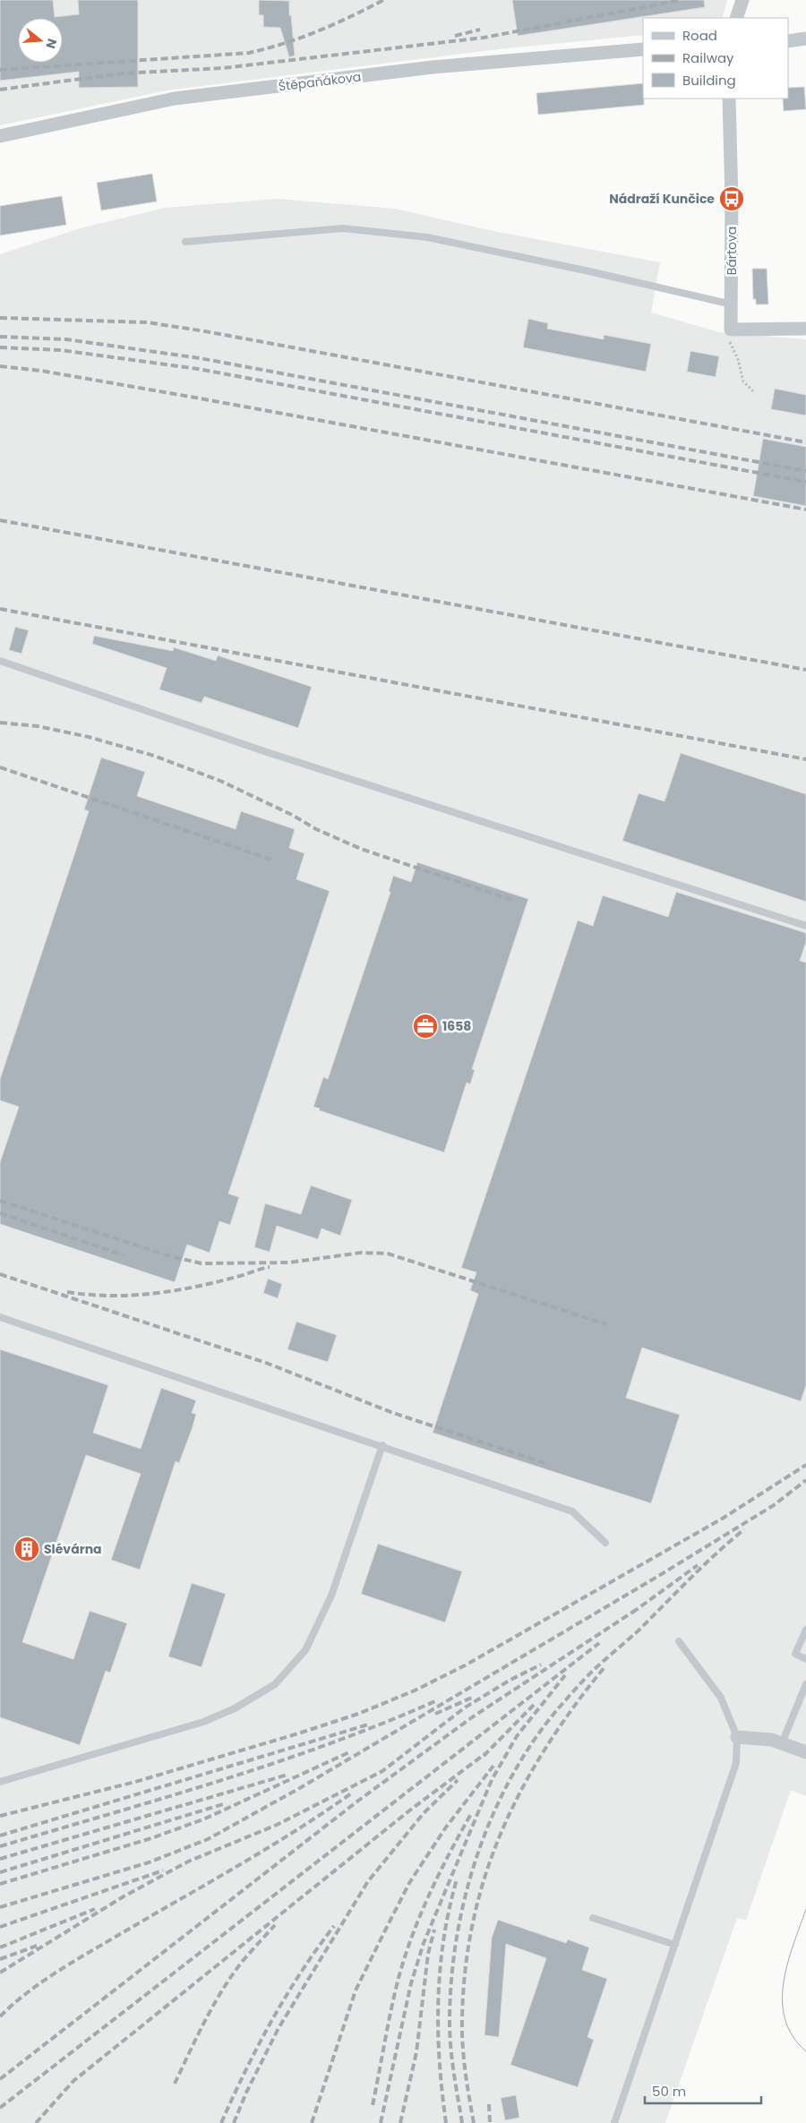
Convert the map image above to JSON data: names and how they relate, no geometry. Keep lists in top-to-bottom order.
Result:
{
  "streets": {
    "street": ["Štěpaňákova", "Bártova"]
  },
  "places": {
    "bus stop": ["Nádraží Kunčice"],
    "office": ["1658"],
    "building": ["Slévárna"]
  },
  "legend": ["Road", "Railway", "Building"],
  "scale_bar": "50 m",
  "north": "right"
}
